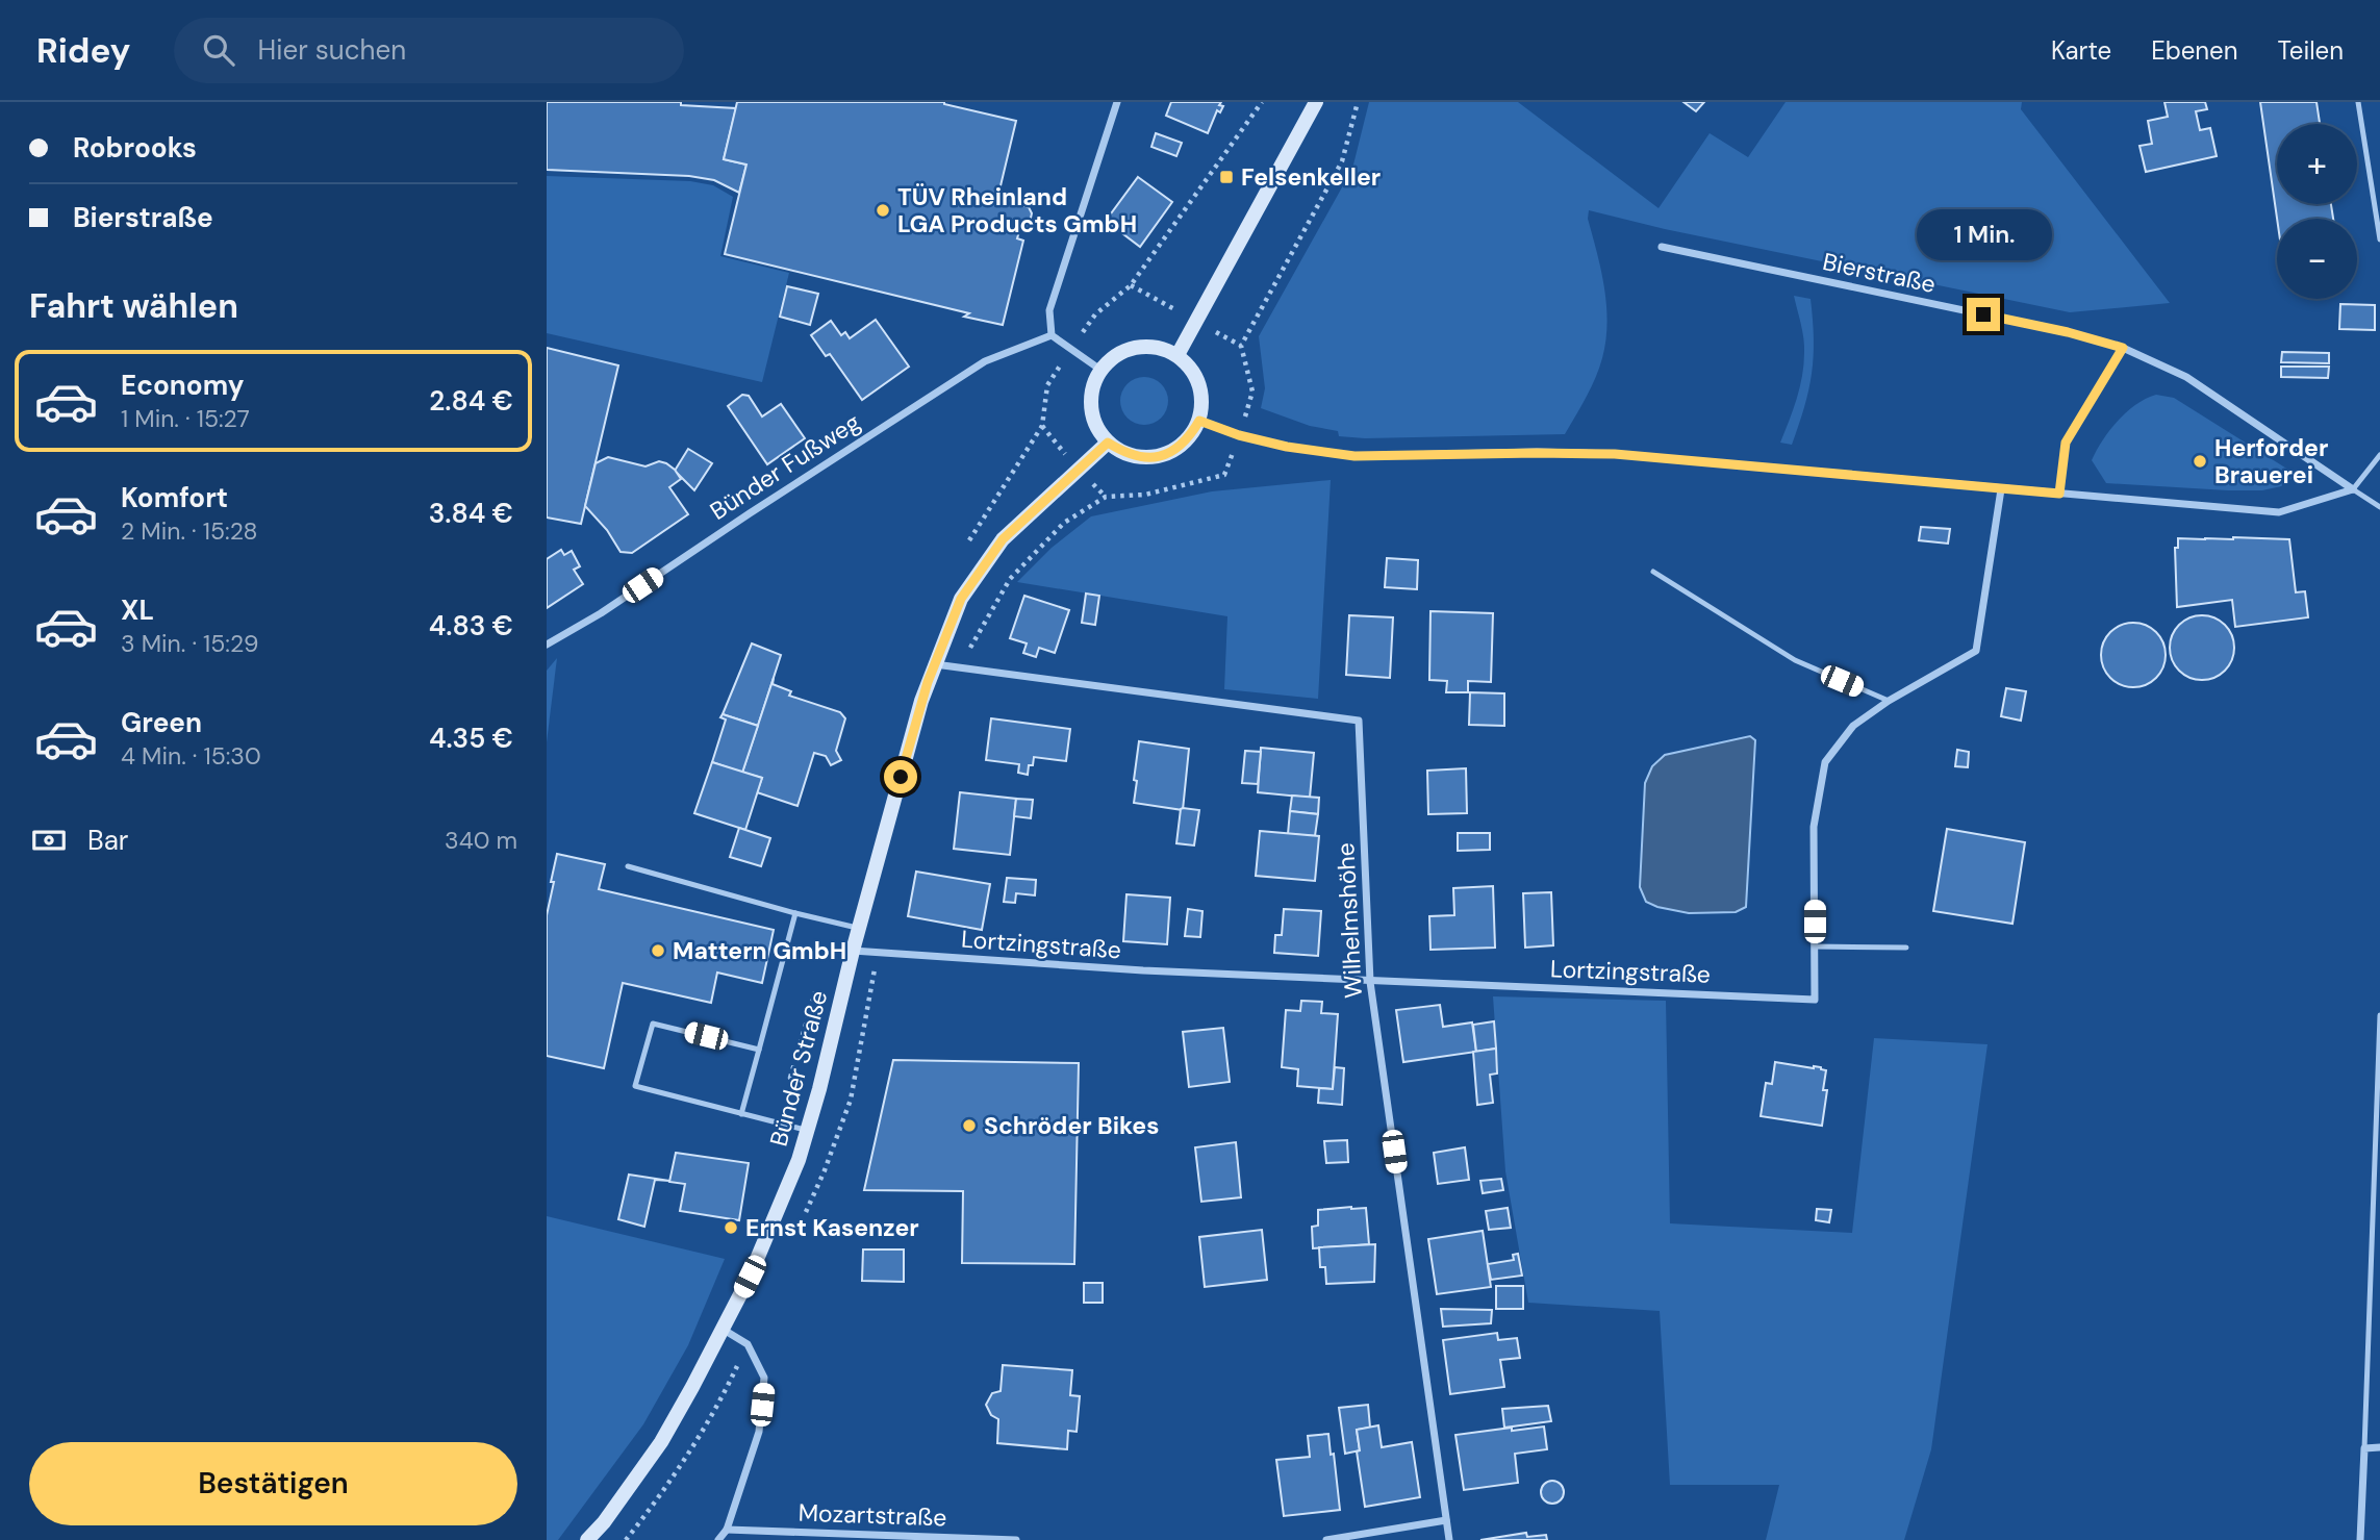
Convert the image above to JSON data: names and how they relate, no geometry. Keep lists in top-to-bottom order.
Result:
{
  "streets": {
    "main road": ["Bünder Straße"],
    "street": [
      "Bierstraße",
      "Bünder Fußweg",
      "Wilhelmshöhe",
      "Lortzingstraße",
      "Mozartstraße"
    ]
  },
  "crossings": [
    ["Wilhelmshöhe", "Lortzingstraße"],
    ["Wilhelmshöhe", "Bünder Straße"],
    ["Lortzingstraße", "Bünder Straße"]
  ],
  "places": {
    "transit": ["Felsenkeller"],
    "other": [
      "TÜV Rheinland LGA Products GmbH",
      "Herforder Brauerei",
      "Mattern GmbH",
      "Schröder Bikes",
      "Ernst Kasenzer"
    ]
  },
  "page": {
    "header": "Ridey",
    "search": "Hier suchen",
    "nav": ["Karte", "Ebenen", "Teilen"],
    "banner": ["Robrooks", "Bierstraße"],
    "map_buttons": ["+", "−"],
    "bubble": "1 Min.",
    "heading": "Fahrt wählen",
    "list": [
      {
        "name": "Economy",
        "note": "1 Min. · 15:27",
        "value": "2.84 €"
      },
      {
        "name": "Komfort",
        "note": "2 Min. · 15:28",
        "value": "3.84 €"
      },
      {
        "name": "XL",
        "note": "3 Min. · 15:29",
        "value": "4.83 €"
      },
      {
        "name": "Green",
        "note": "4 Min. · 15:30",
        "value": "4.35 €"
      }
    ],
    "pay": ["Bar", "340 m"],
    "buttons": "Bestätigen"
  }
}
